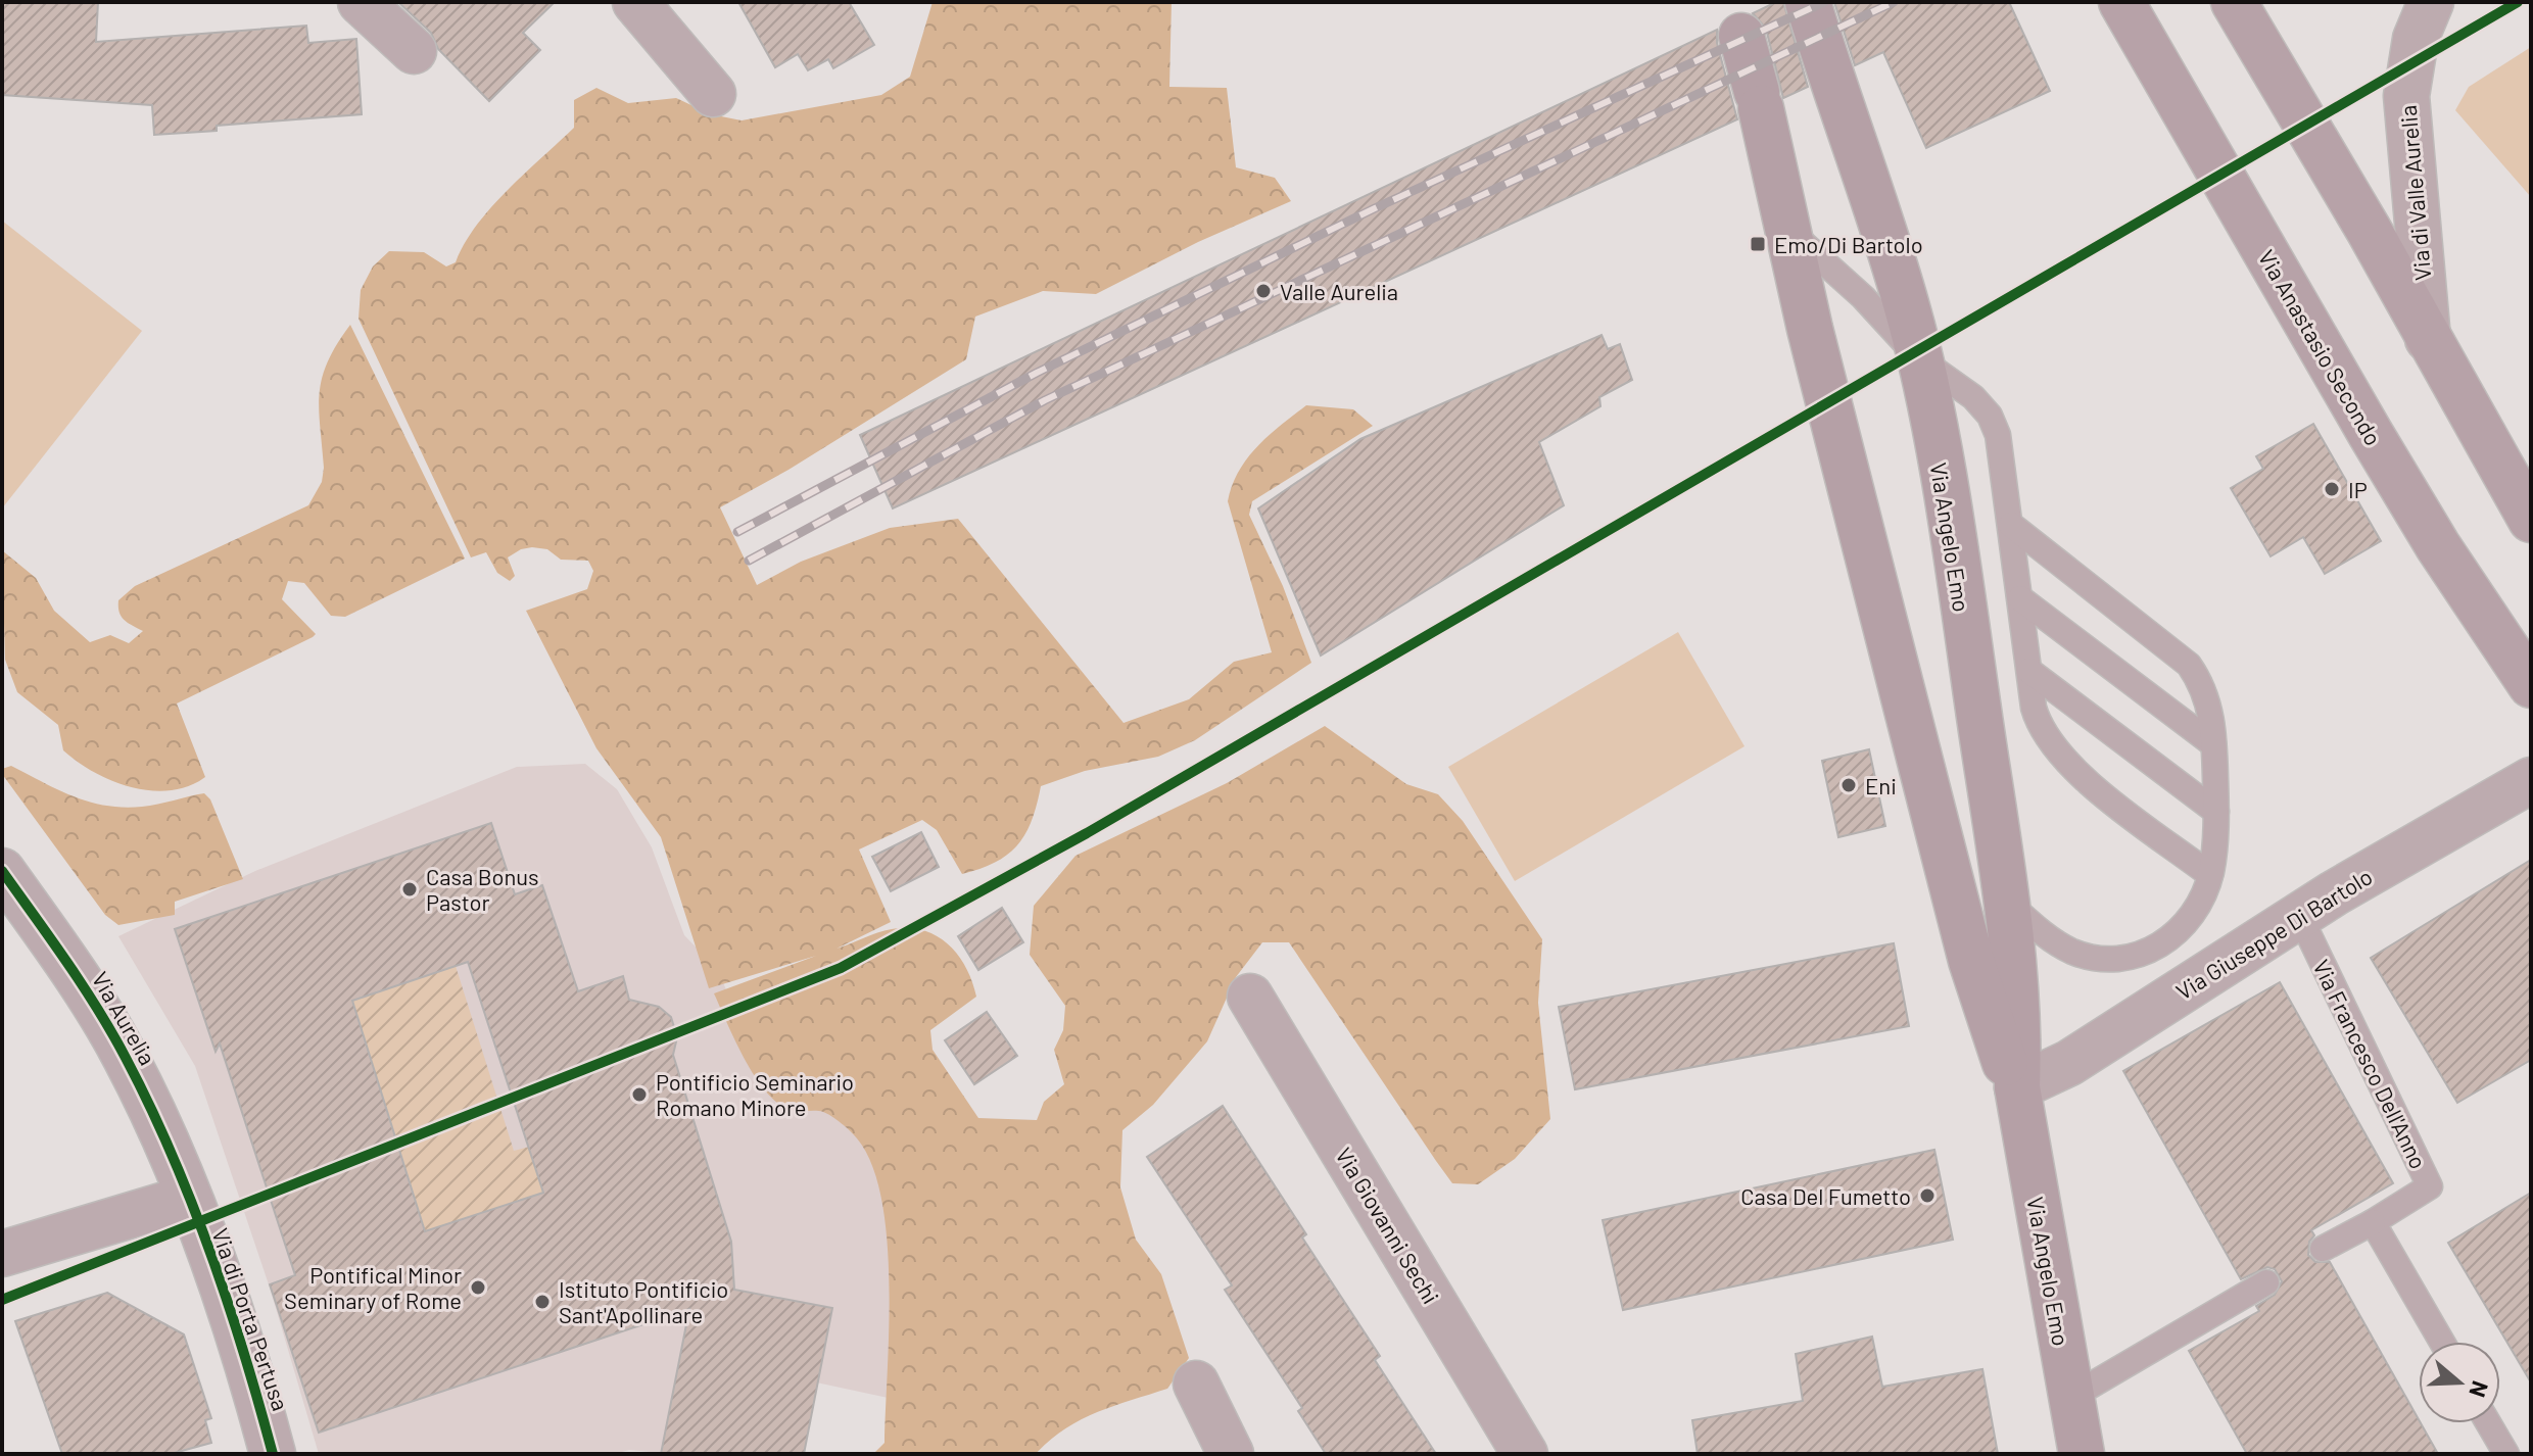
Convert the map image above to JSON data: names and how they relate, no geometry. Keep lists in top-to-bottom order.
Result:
{
  "streets": {
    "main road": ["Via Anastasio Secondo", "Via Angelo Emo"],
    "street": [
      "Via di Valle Aurelia",
      "Via Giuseppe Di Bartolo",
      "Via Aurelia",
      "Via Giovanni Sechi",
      "Via di Porta Pertusa"
    ],
    "lane": ["Via Francesco Dell'Anno"]
  },
  "crossings": [
    ["Via Angelo Emo", "Via Giuseppe Di Bartolo"],
    ["Via Giuseppe Di Bartolo", "Via Francesco Dell'Anno"],
    ["Via Aurelia", "Via di Porta Pertusa"]
  ],
  "places": {
    "transit": ["Emo/Di Bartolo"],
    "other": [
      "Valle Aurelia",
      "IP",
      "Eni",
      "Casa Bonus Pastor",
      "Pontificio Seminario Romano Minore",
      "Casa Del Fumetto",
      "Pontifical Minor Seminary of Rome",
      "Istituto Pontificio Sant'Apollinare"
    ]
  },
  "north": "right"
}
